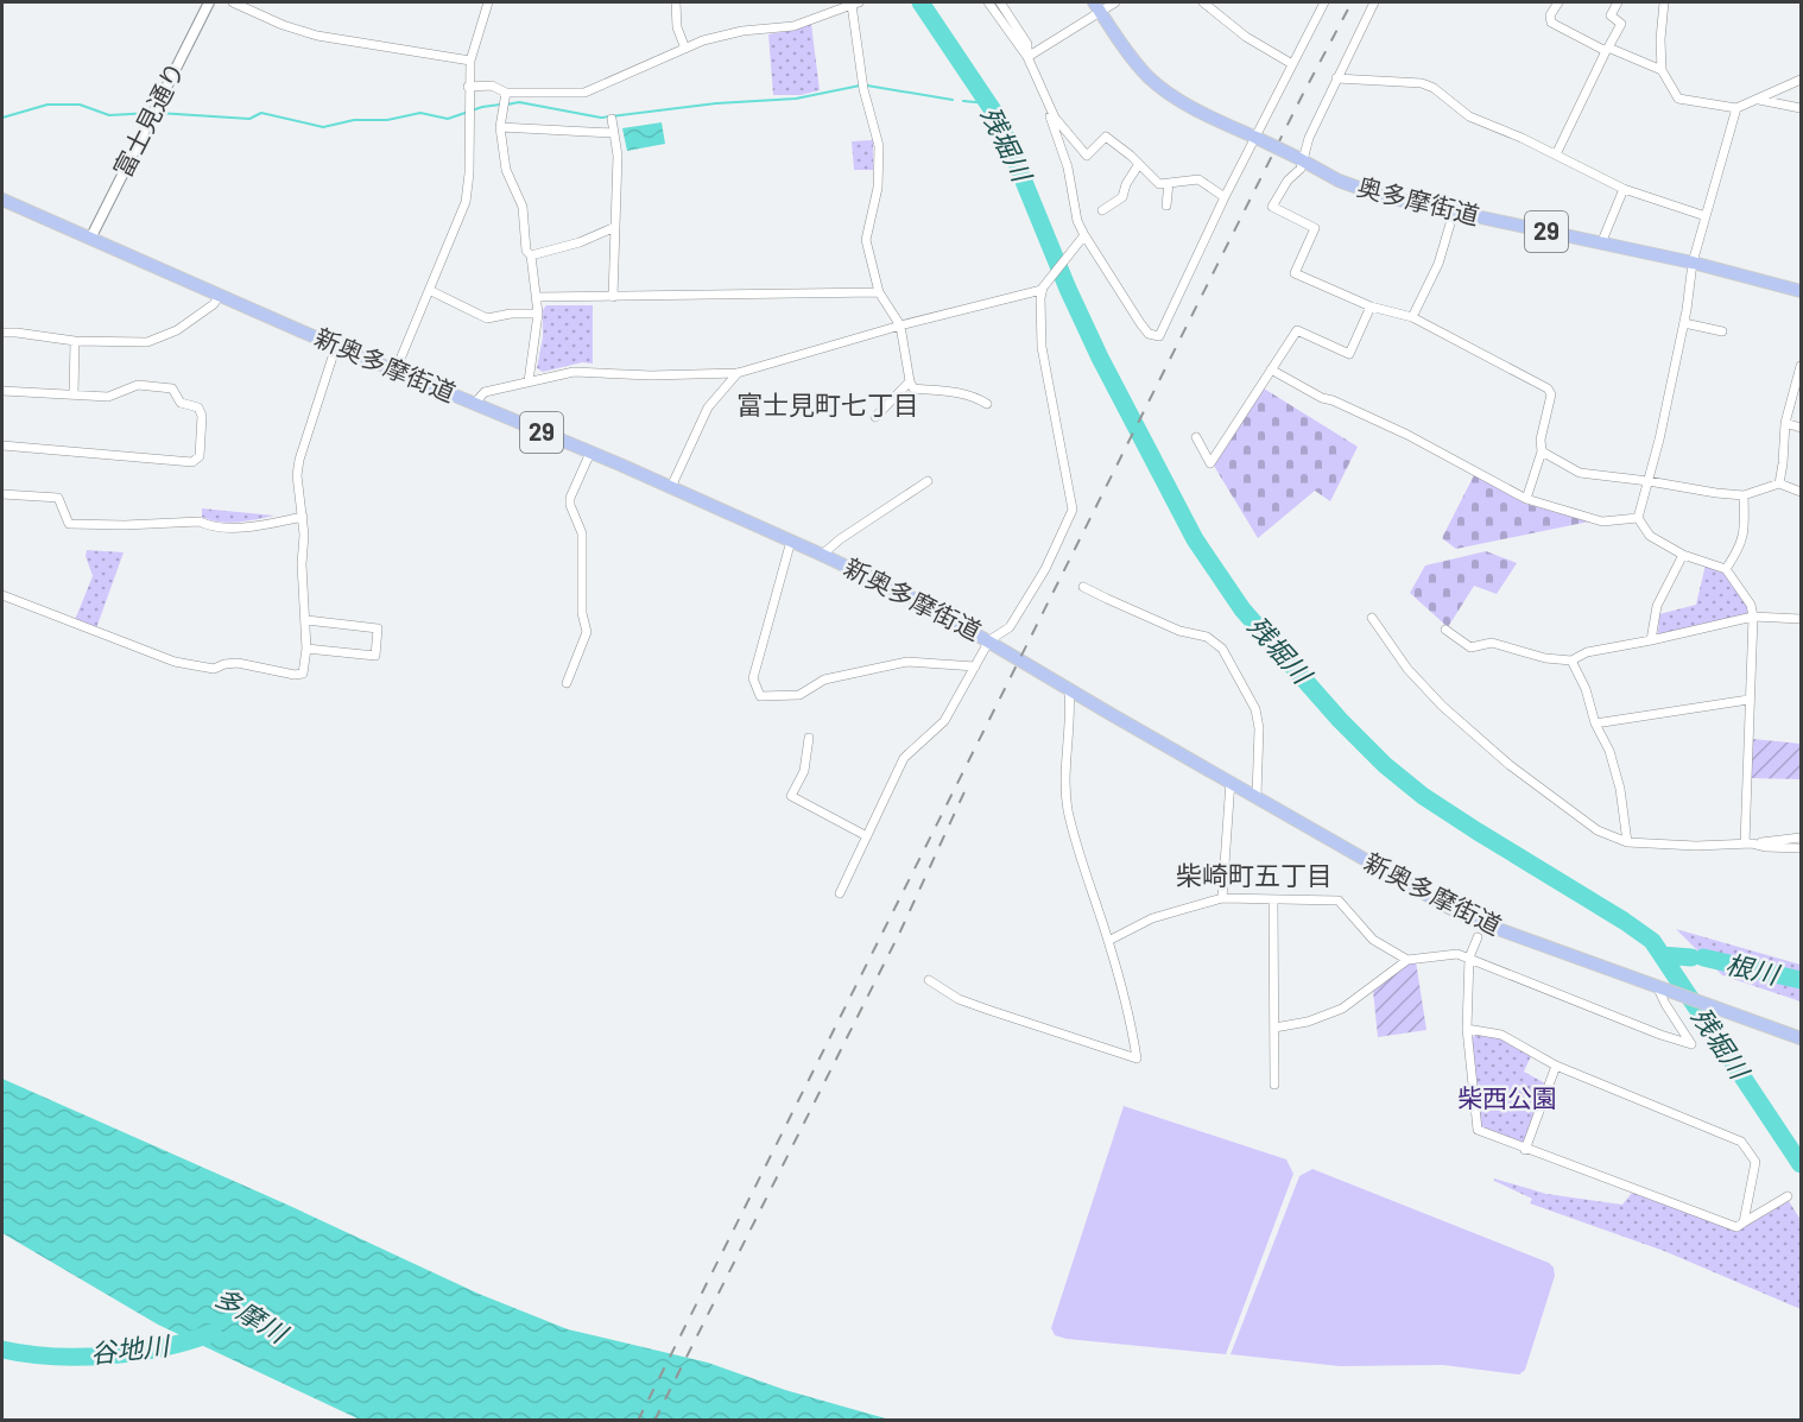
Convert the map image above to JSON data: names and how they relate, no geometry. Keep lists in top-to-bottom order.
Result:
{
  "streets": {
    "main road": ["奥多摩街道", "29", "新奥多摩街道"],
    "street": ["富士見通り"]
  },
  "crossings": [
    ["富士見通り", "新奥多摩街道"]
  ],
  "districts": ["富士見町七丁目", "柴崎町五丁目"],
  "water": [
    "残堀川",
    "根川",
    "多摩川",
    "谷地川"
  ],
  "parks": ["柴西公園"]
}
